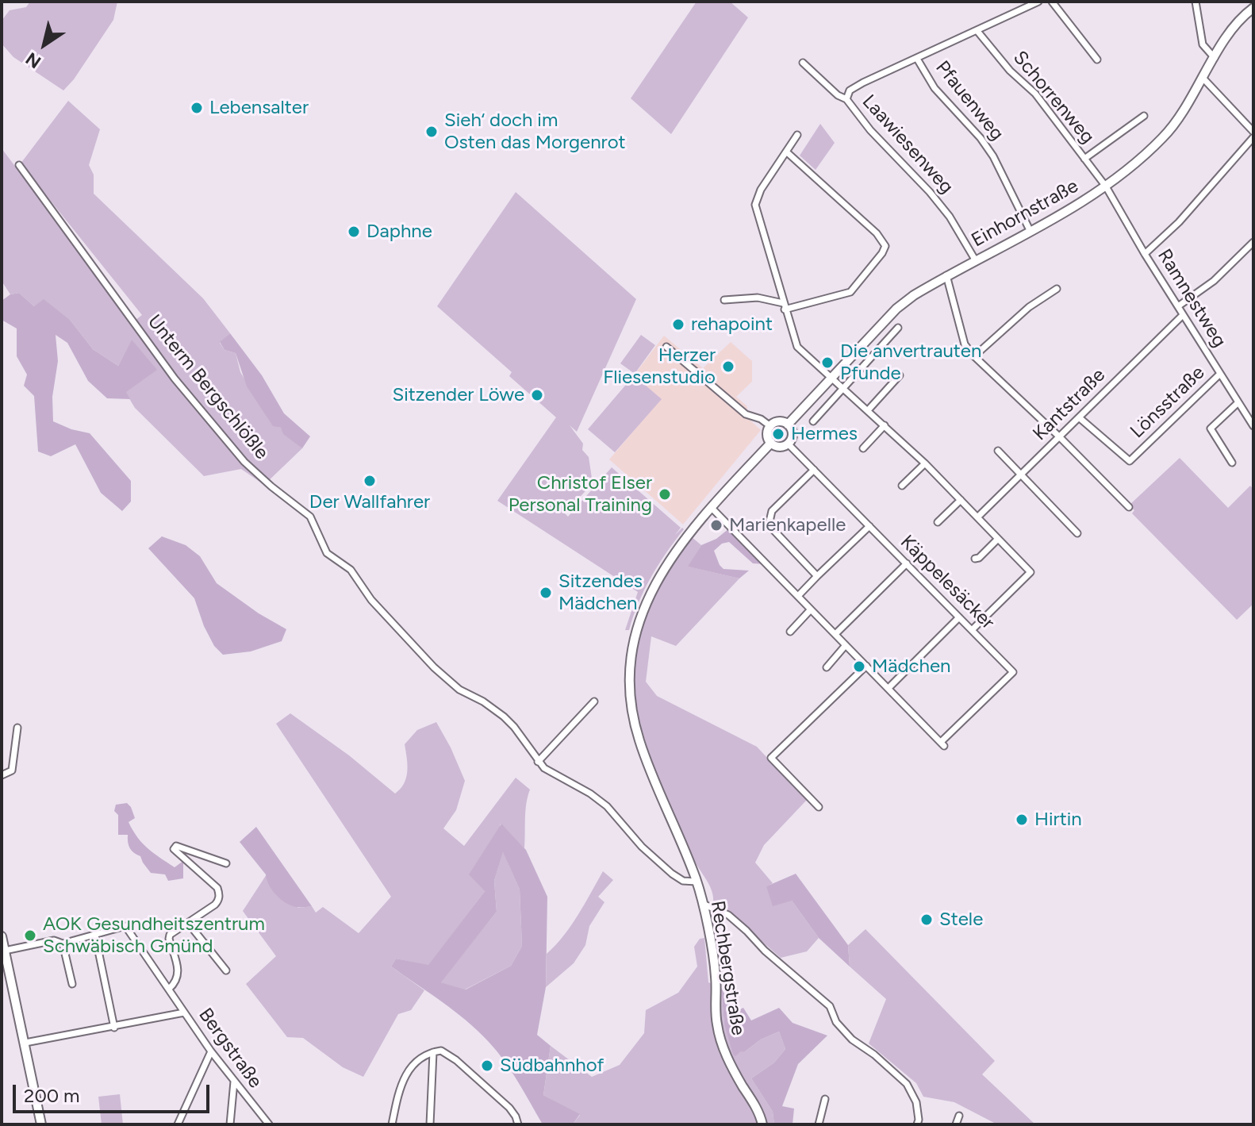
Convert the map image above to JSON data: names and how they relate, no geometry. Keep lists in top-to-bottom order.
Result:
{
  "streets": {
    "main road": ["Einhornstraße", "Rechbergstraße"],
    "street": [
      "Schorrenweg",
      "Pfauenweg",
      "Laawiesenweg",
      "Ramnestweg",
      "Unterm Bergschlößle",
      "Lönsstraße",
      "Kantstraße",
      "Käppelesäcker",
      "Bergstraße"
    ]
  },
  "crossings": [
    ["Schorrenweg", "Einhornstraße"],
    ["Schorrenweg", "Ramnestweg"],
    ["Pfauenweg", "Einhornstraße"],
    ["Laawiesenweg", "Einhornstraße"],
    ["Einhornstraße", "Ramnestweg"],
    ["Einhornstraße", "Käppelesäcker"],
    ["Ramnestweg", "Lönsstraße"],
    ["Ramnestweg", "Kantstraße"],
    ["Unterm Bergschlößle", "Rechbergstraße"],
    ["Lönsstraße", "Kantstraße"]
  ],
  "places": [
    "Lebensalter",
    "Sieh‘ doch im Osten das Morgenrot",
    "Daphne",
    "rehapoint",
    "Die anvertrauten Pfunde",
    "Herzer Fliesenstudio",
    "Sitzender Löwe",
    "Hermes",
    "Der Wallfahrer",
    "Christof Elser Personal Training",
    "Marienkapelle",
    "Sitzendes Mädchen",
    "Mädchen",
    "Hirtin",
    "Stele",
    "AOK Gesundheitszentrum Schwäbisch Gmünd",
    "Südbahnhof"
  ],
  "scale_bar": "200 m",
  "north": "bottom left"
}
